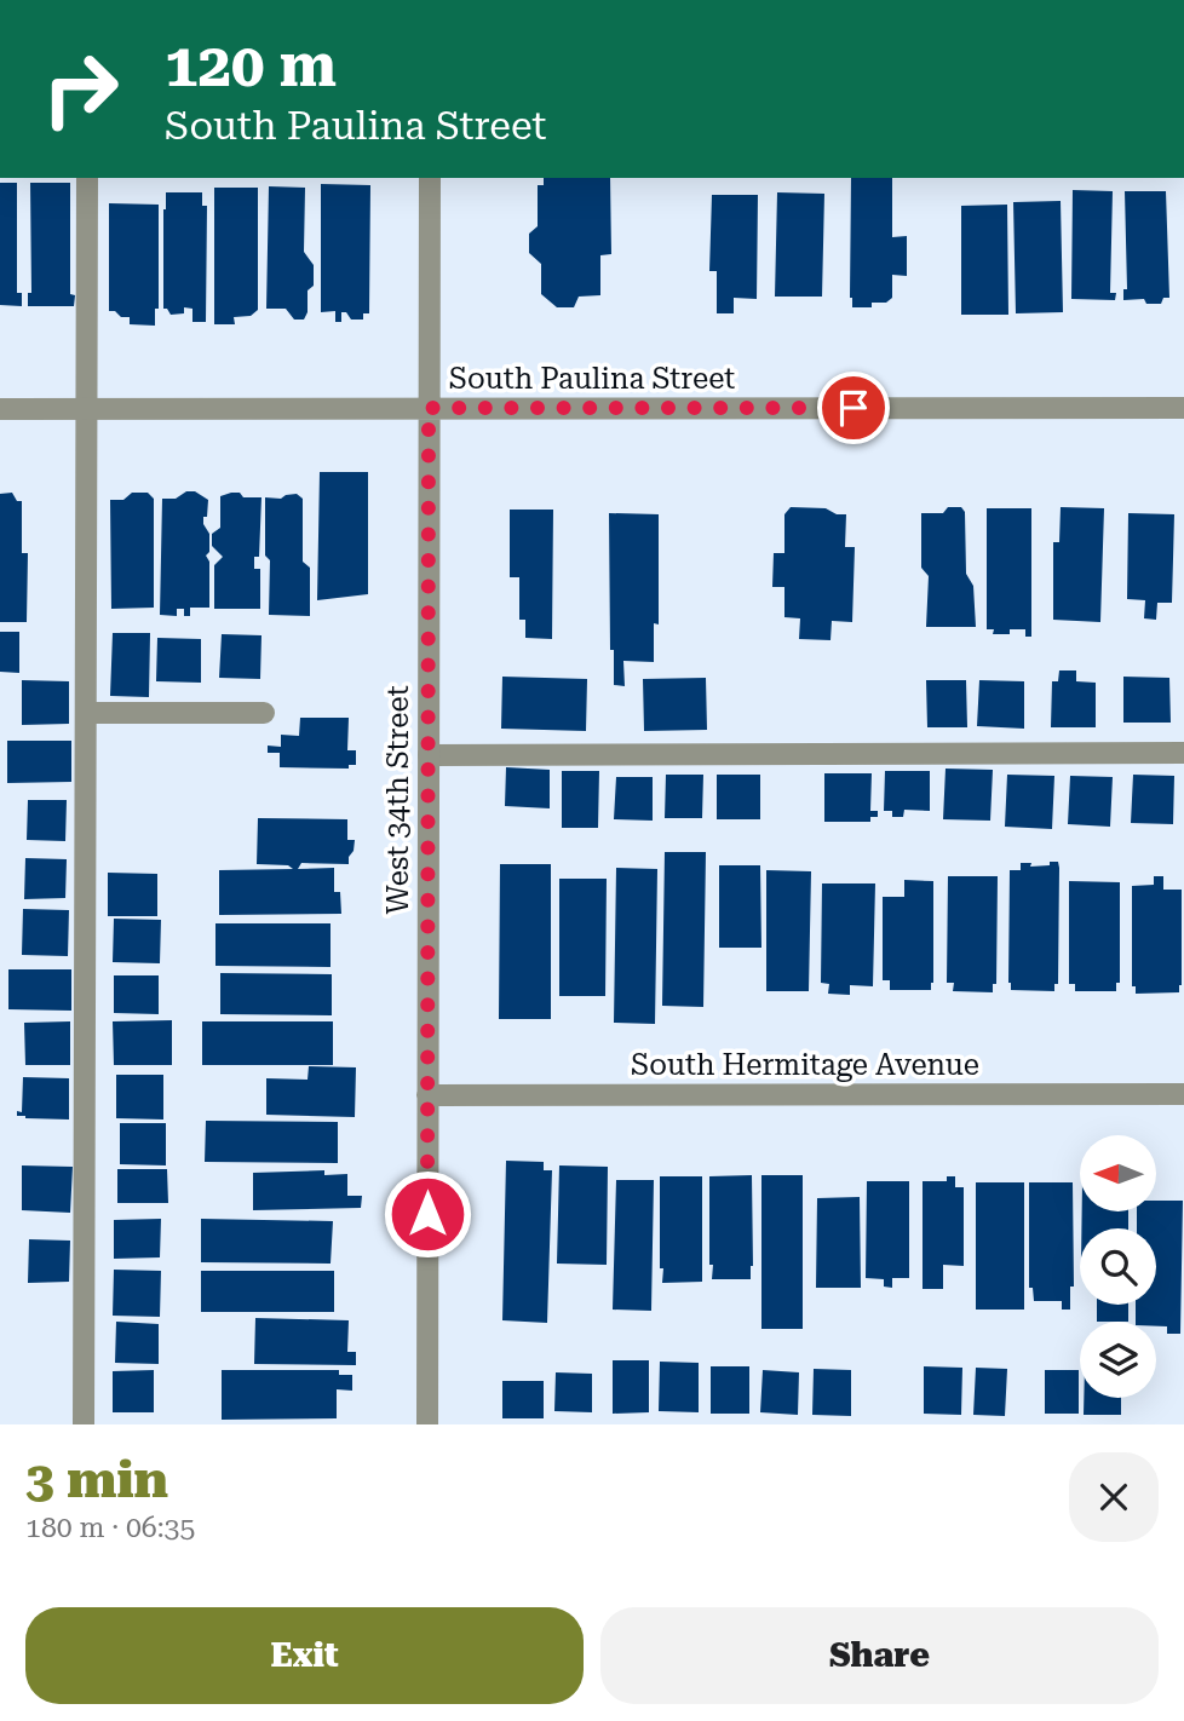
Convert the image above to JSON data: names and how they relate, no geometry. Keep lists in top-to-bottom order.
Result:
{
  "streets": {
    "street": ["South Paulina Street", "West 34th Street", "South Hermitage Avenue"]
  },
  "crossings": [
    ["South Paulina Street", "West 34th Street"],
    ["West 34th Street", "South Hermitage Avenue"]
  ],
  "north": "left",
  "page": {
    "turn": ["120 m", "South Paulina Street"],
    "heading": ["3 min", "180 m · 06:35"],
    "buttons": ["Exit", "Share"]
  }
}
